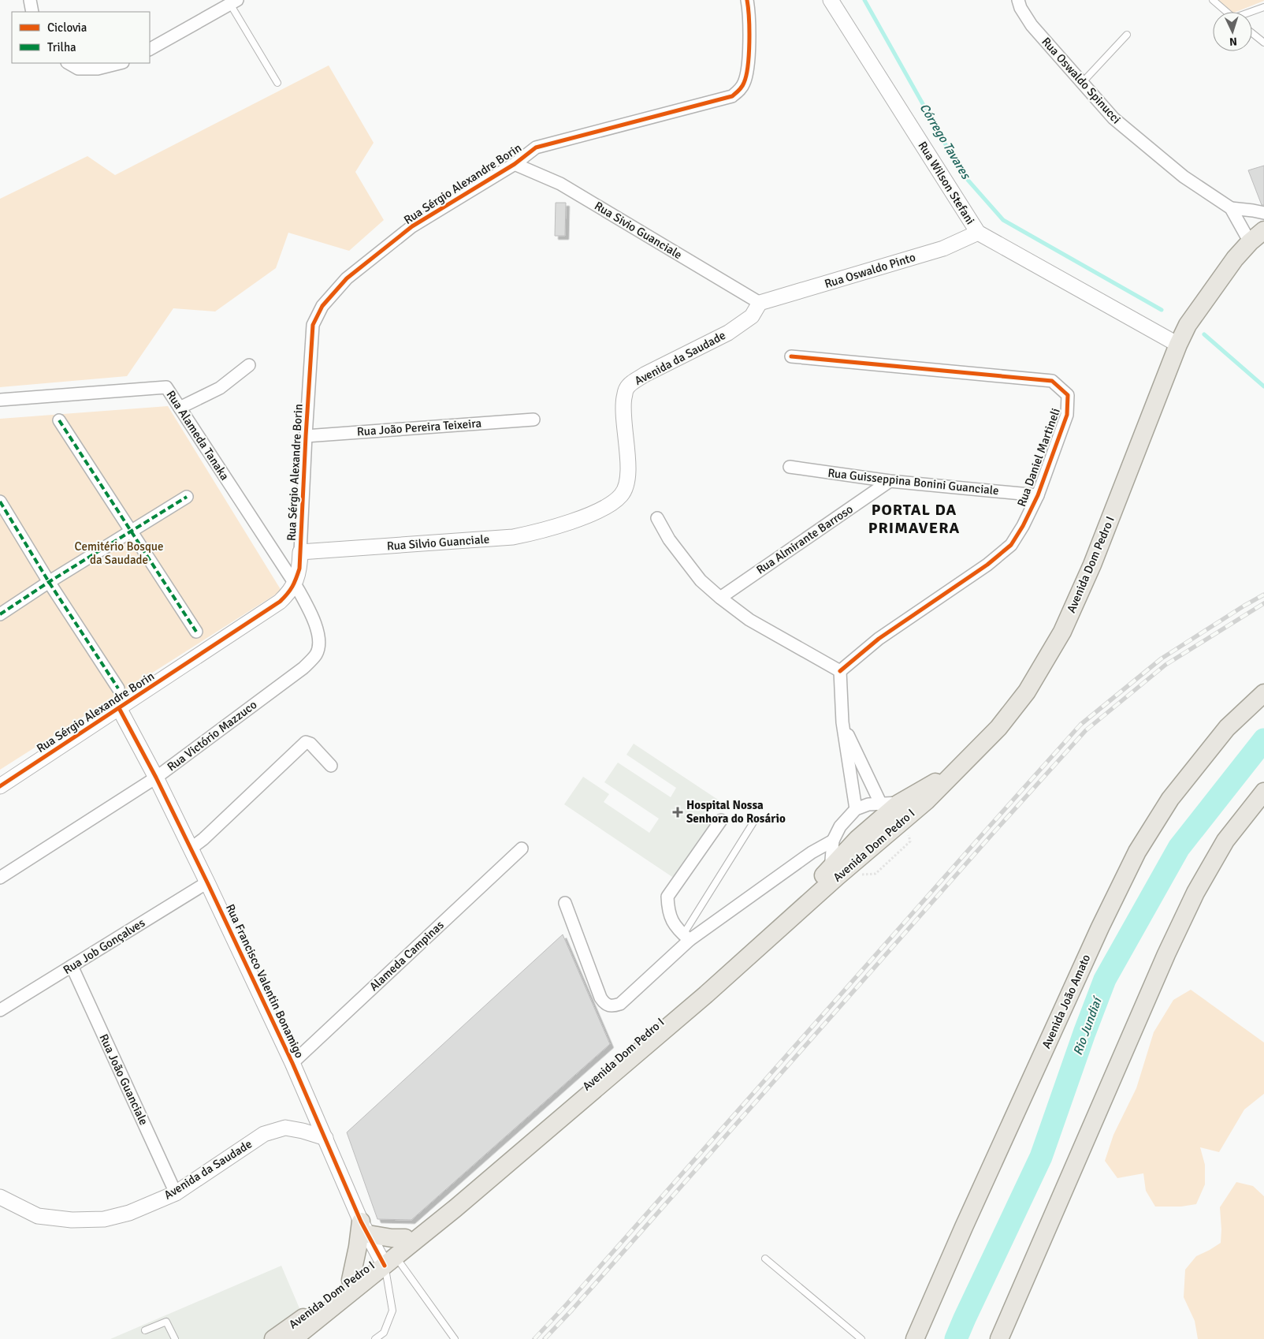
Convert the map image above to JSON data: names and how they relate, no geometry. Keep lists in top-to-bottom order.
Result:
{
  "streets": {
    "main road": ["Avenida Dom Pedro I", "Avenida João Amato"],
    "street": [
      "Rua Oswaldo Spinucci",
      "Rua Wilson Stefani",
      "Rua Sérgio Alexandre Borin",
      "Rua Sivio Guanciale",
      "Rua Oswaldo Pinto",
      "Avenida da Saudade",
      "Rua João Pereira Teixeira",
      "Rua Alameda Tanaka",
      "Rua Daniel Martineli",
      "Rua Guisseppina Bonini Guanciale",
      "Rua Almirante Barroso",
      "Rua Silvio Guanciale",
      "Rua Victório Mazzuco",
      "Rua Job Gonçalves",
      "Alameda Campinas",
      "Rua Francisco Valentin Bonamigo",
      "Rua João Guanciale"
    ]
  },
  "crossings": [
    ["Rua Wilson Stefani", "Rua Oswaldo Pinto"],
    ["Rua Wilson Stefani", "Avenida Dom Pedro I"],
    ["Rua Sérgio Alexandre Borin", "Rua Sivio Guanciale"],
    ["Rua Sérgio Alexandre Borin", "Rua João Pereira Teixeira"],
    ["Rua Sérgio Alexandre Borin", "Rua Alameda Tanaka"],
    ["Rua Sérgio Alexandre Borin", "Rua Silvio Guanciale"],
    ["Rua Sérgio Alexandre Borin", "Rua Francisco Valentin Bonamigo"],
    ["Rua Sivio Guanciale", "Rua Oswaldo Pinto"],
    ["Rua Sivio Guanciale", "Avenida da Saudade"],
    ["Rua Oswaldo Pinto", "Avenida da Saudade"],
    ["Avenida da Saudade", "Rua Silvio Guanciale"],
    ["Avenida da Saudade", "Rua Francisco Valentin Bonamigo"],
    ["Avenida da Saudade", "Rua João Guanciale"],
    ["Rua Alameda Tanaka", "Rua Victório Mazzuco"],
    ["Rua Daniel Martineli", "Rua Guisseppina Bonini Guanciale"],
    ["Rua Guisseppina Bonini Guanciale", "Rua Almirante Barroso"],
    ["Avenida Dom Pedro I", "Rua Francisco Valentin Bonamigo"],
    ["Rua Victório Mazzuco", "Rua Francisco Valentin Bonamigo"],
    ["Rua Job Gonçalves", "Rua Francisco Valentin Bonamigo"],
    ["Rua Job Gonçalves", "Rua João Guanciale"],
    ["Alameda Campinas", "Rua Francisco Valentin Bonamigo"]
  ],
  "districts": ["PORTAL DA PRIMAVERA"],
  "water": ["Córrego Tavares", "Rio Jundiaí"],
  "parks": ["Cemitério Bosque da Saudade"],
  "places": {
    "health": ["Hospital Nossa Senhora do Rosário"]
  },
  "legend": ["Ciclovia", "Trilha"],
  "north": "bottom"
}
